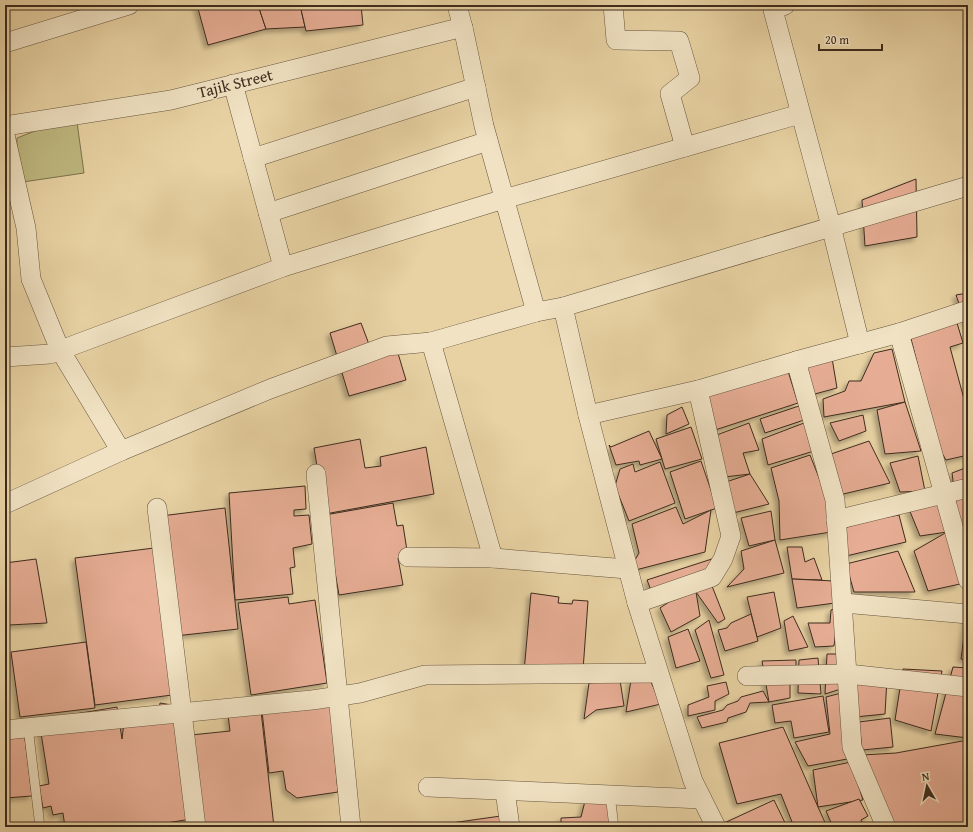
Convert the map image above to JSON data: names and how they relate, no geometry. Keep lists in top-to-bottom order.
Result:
{
  "streets": {
    "street": ["Tajik Street"]
  },
  "scale_bar": "20 m",
  "north": "top"
}
